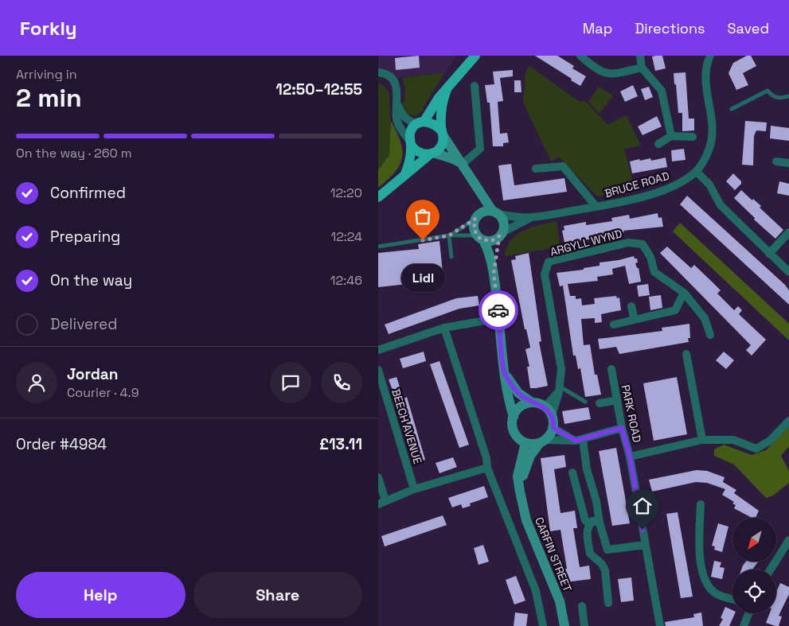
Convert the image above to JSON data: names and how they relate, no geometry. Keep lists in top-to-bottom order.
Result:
{
  "streets": {
    "main road": ["CARFIN STREET"],
    "street": [
      "BRUCE ROAD",
      "ARGYLL WYND",
      "PARK ROAD",
      "BEECH AVENUE"
    ]
  },
  "crossings": [
    ["ARGYLL WYND", "CARFIN STREET"]
  ],
  "places": ["Lidl"],
  "north": "bottom left",
  "page": {
    "header": "Forkly",
    "nav": ["Map", "Directions", "Saved"],
    "heading": ["2 min", "Arriving in", "12:50–12:55"],
    "panel": [
      "Jordan",
      "Courier · 4.9",
      "Order #4984",
      "£13.11"
    ],
    "bar": "On the way · 260 m",
    "list": [
      ["Confirmed", "12:20"],
      ["Preparing", "12:24"],
      ["On the way", "12:46"],
      "Delivered"
    ],
    "bubble": "Lidl",
    "buttons": ["Help", "Share"]
  }
}
